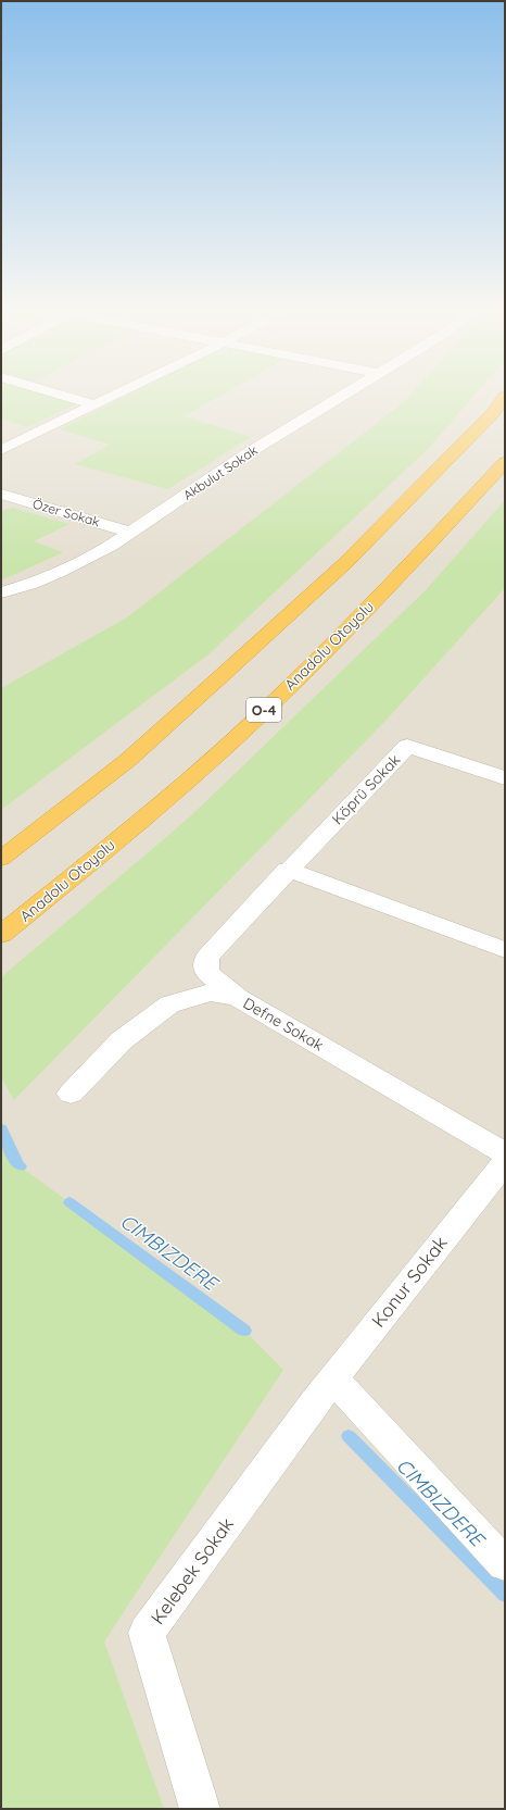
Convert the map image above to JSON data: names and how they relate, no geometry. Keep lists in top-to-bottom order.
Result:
{
  "streets": {
    "highway": ["Anadolu Otoyolu", "O-4"],
    "street": [
      "Akbulut Sokak",
      "Özer Sokak",
      "Köprü Sokak",
      "Defne Sokak",
      "Konur Sokak",
      "Kelebek Sokak"
    ]
  },
  "crossings": [
    ["Akbulut Sokak", "Özer Sokak"],
    ["Köprü Sokak", "Defne Sokak"],
    ["Konur Sokak", "Kelebek Sokak"]
  ],
  "water": ["CIMBIZDERE"]
}
